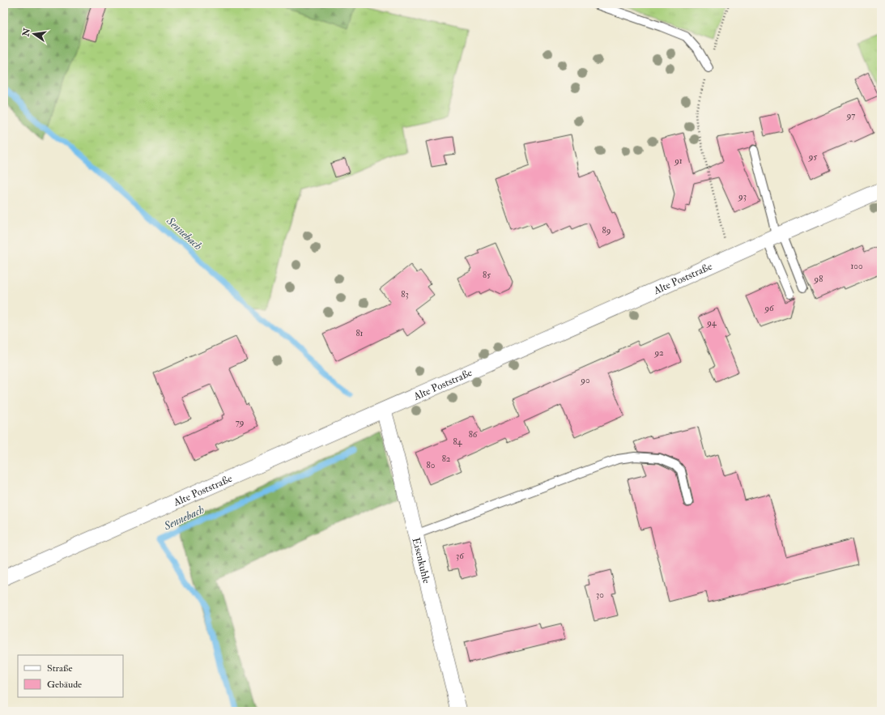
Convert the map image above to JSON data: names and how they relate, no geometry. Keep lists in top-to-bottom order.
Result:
{
  "streets": {
    "street": ["Alte Poststraße", "Eisenkuhle"]
  },
  "crossings": [
    ["Alte Poststraße", "Eisenkuhle"]
  ],
  "water": ["Sennebach"],
  "house_numbers": [
    "97",
    "95",
    "91",
    "93",
    "89",
    "100",
    "85",
    "98",
    "83",
    "96",
    "94",
    "81",
    "92",
    "90",
    "79",
    "86",
    "84",
    "82",
    "80",
    "36",
    "30"
  ],
  "legend": ["Straße", "Gebäude"],
  "north": "left"
}
